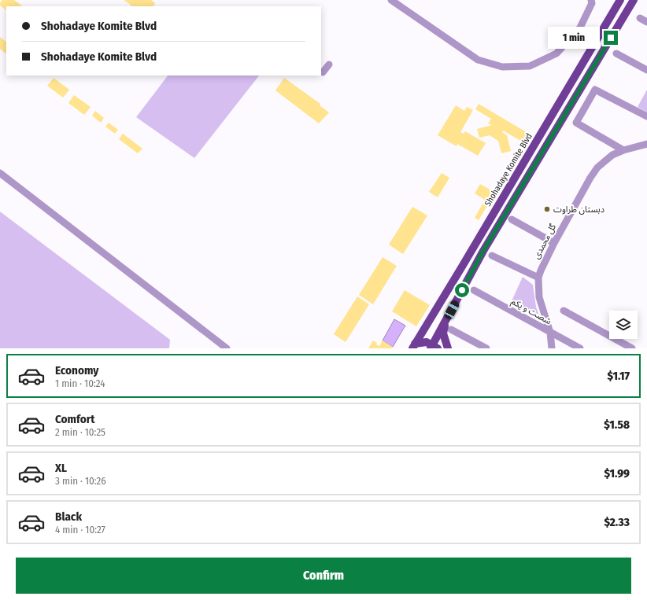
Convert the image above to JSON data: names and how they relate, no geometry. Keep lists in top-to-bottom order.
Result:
{
  "streets": {
    "main road": ["Shohadaye Komite Blvd"],
    "street": ["گل محمدی", "شصت و یکم"]
  },
  "crossings": [
    ["گل محمدی", "شصت و یکم"]
  ],
  "places": ["دبستان طراوت"],
  "page": {
    "banner": ["Shohadaye Komite Blvd", "Shohadaye Komite Blvd"],
    "bubble": "1 min",
    "list": [
      {
        "name": "Economy",
        "note": "1 min · 10:24",
        "value": "$1.17"
      },
      {
        "name": "Comfort",
        "note": "2 min · 10:25",
        "value": "$1.58"
      },
      {
        "name": "XL",
        "note": "3 min · 10:26",
        "value": "$1.99"
      },
      {
        "name": "Black",
        "note": "4 min · 10:27",
        "value": "$2.33"
      }
    ],
    "buttons": "Confirm"
  }
}
